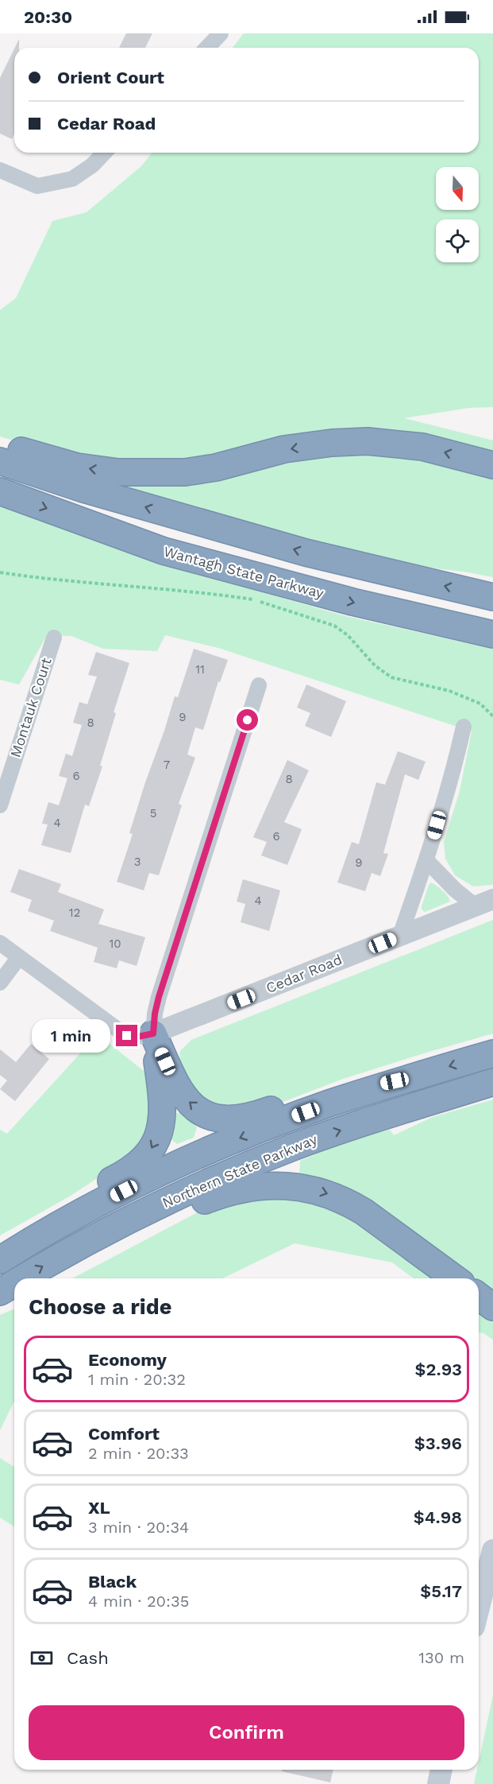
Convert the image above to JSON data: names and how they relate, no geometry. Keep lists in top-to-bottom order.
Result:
{
  "streets": {
    "highway": ["Wantagh State Parkway", "Northern State Parkway"],
    "street": ["Montauk Court", "Cedar Road"]
  },
  "house_numbers": [
    "11",
    "9",
    "8",
    "7",
    "6",
    "8",
    "5",
    "4",
    "6",
    "3",
    "9",
    "4",
    "12",
    "10"
  ],
  "north": "bottom",
  "page": {
    "status": "20:30",
    "banner": ["Orient Court", "Cedar Road"],
    "bubble": "1 min",
    "heading": "Choose a ride",
    "list": [
      {
        "name": "Economy",
        "note": "1 min · 20:32",
        "value": "$2.93"
      },
      {
        "name": "Comfort",
        "note": "2 min · 20:33",
        "value": "$3.96"
      },
      {
        "name": "XL",
        "note": "3 min · 20:34",
        "value": "$4.98"
      },
      {
        "name": "Black",
        "note": "4 min · 20:35",
        "value": "$5.17"
      }
    ],
    "pay": ["Cash", "130 m"],
    "buttons": "Confirm"
  }
}
